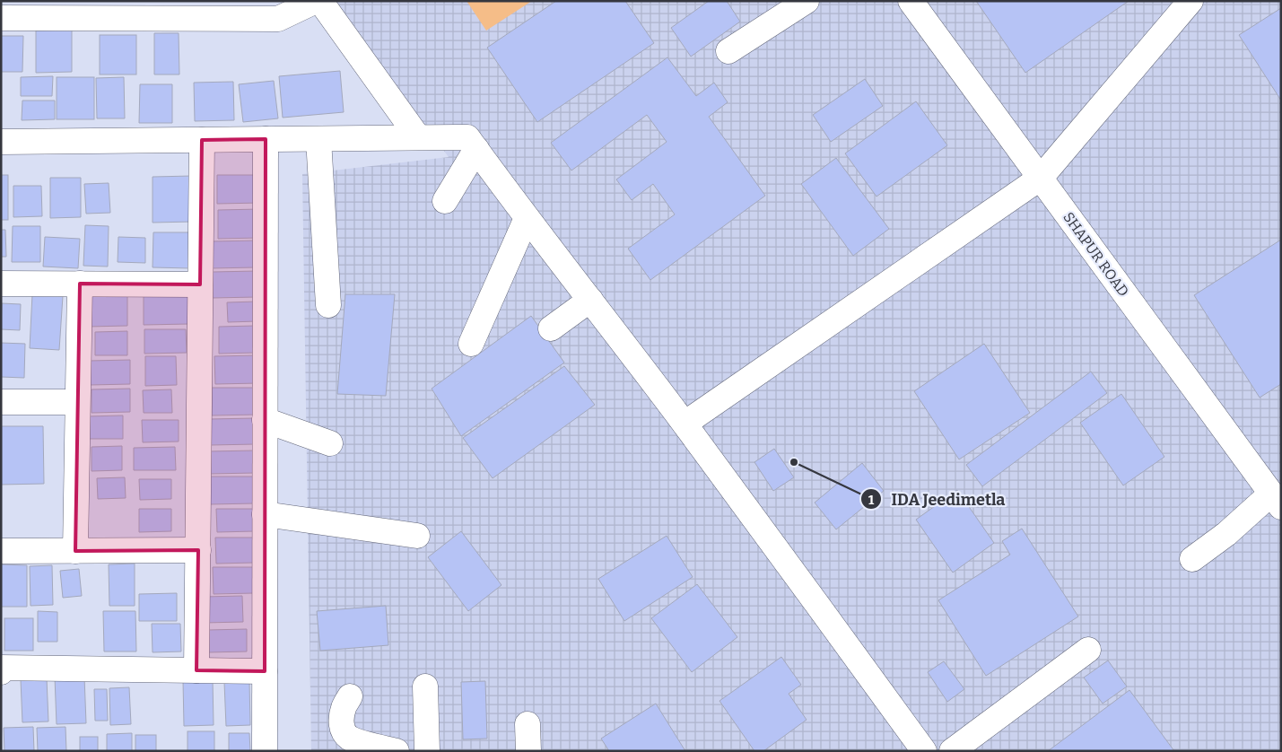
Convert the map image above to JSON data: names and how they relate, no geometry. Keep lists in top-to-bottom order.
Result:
{
  "streets": {
    "street": ["SHAPUR ROAD"]
  },
  "places": ["IDA Jeedimetla"]
}
